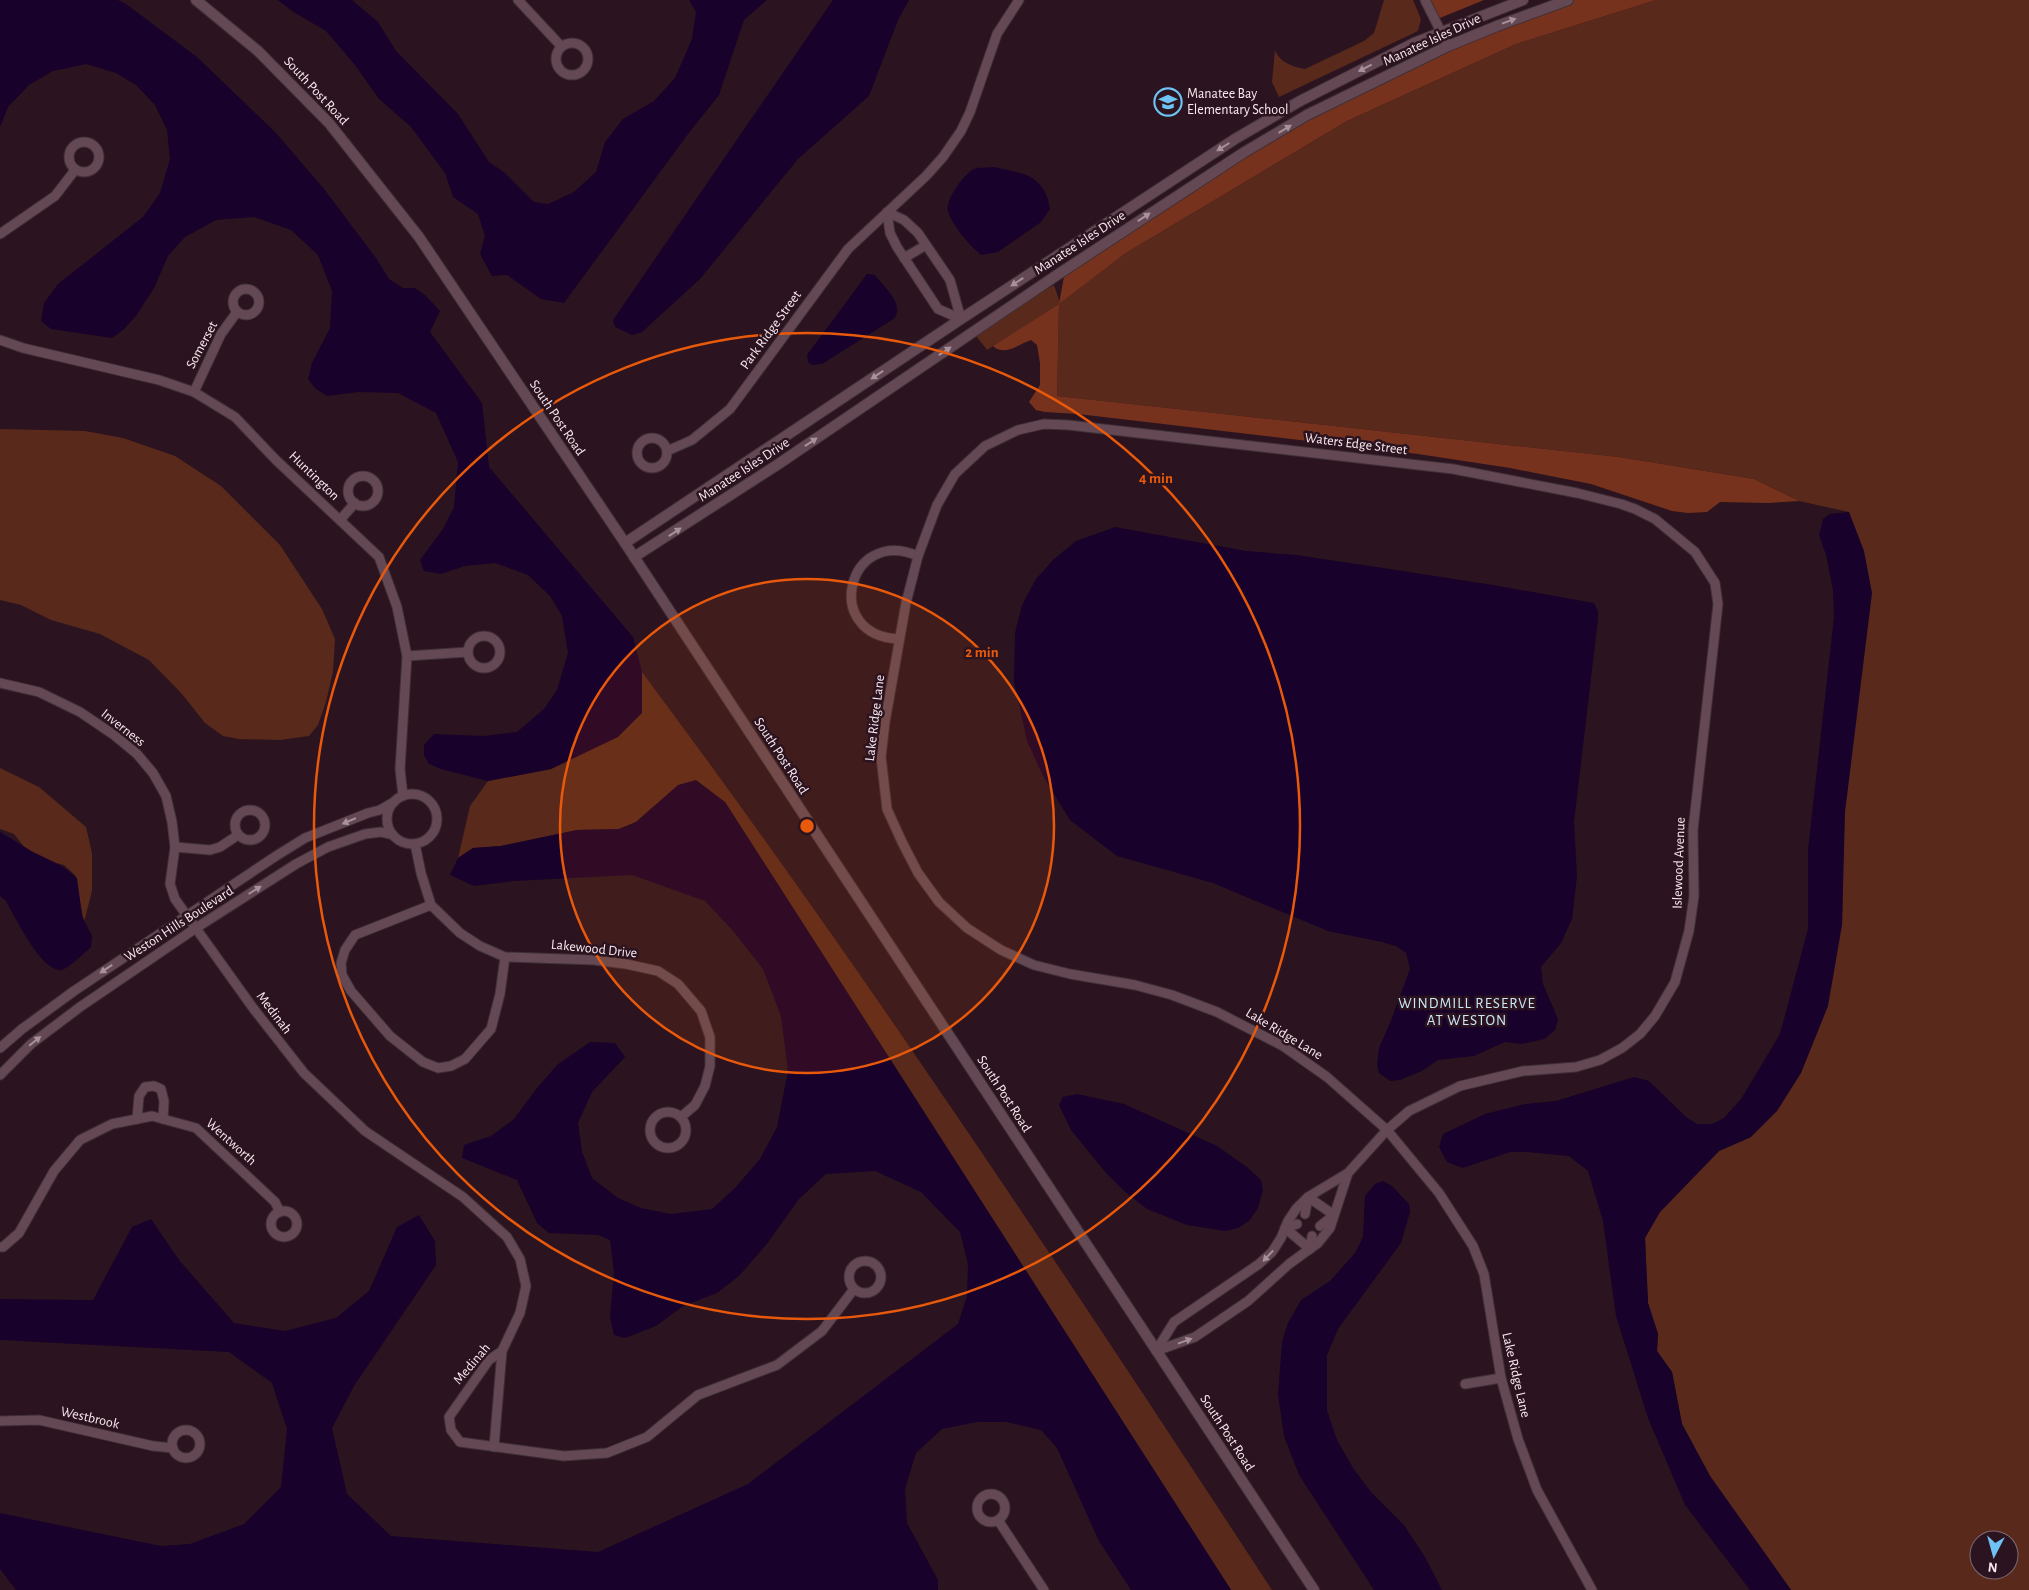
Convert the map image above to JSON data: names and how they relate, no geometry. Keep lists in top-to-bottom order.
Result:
{
  "streets": {
    "street": [
      "Manatee Isles Drive",
      "South Post Road",
      "Park Ridge Street",
      "Somerset",
      "Waters Edge Street",
      "Huntington",
      "Lake Ridge Lane",
      "Inverness",
      "Islewood Avenue",
      "Weston Hills Boulevard",
      "Lakewood Drive",
      "Medinah",
      "Wentworth",
      "Westbrook"
    ]
  },
  "crossings": [
    ["Manatee Isles Drive", "South Post Road"],
    ["Somerset", "Huntington"],
    ["Waters Edge Street", "Lake Ridge Lane"],
    ["Waters Edge Street", "Islewood Avenue"],
    ["Huntington", "Weston Hills Boulevard"],
    ["Huntington", "Lakewood Drive"],
    ["Lake Ridge Lane", "Islewood Avenue"],
    ["Inverness", "Weston Hills Boulevard"],
    ["Inverness", "Medinah"],
    ["Weston Hills Boulevard", "Lakewood Drive"],
    ["Weston Hills Boulevard", "Medinah"]
  ],
  "districts": ["WINDMILL RESERVE AT WESTON"],
  "places": {
    "school or university": ["Manatee Bay Elementary School"]
  },
  "north": "bottom",
  "rings": ["4 min", "2 min"]
}
